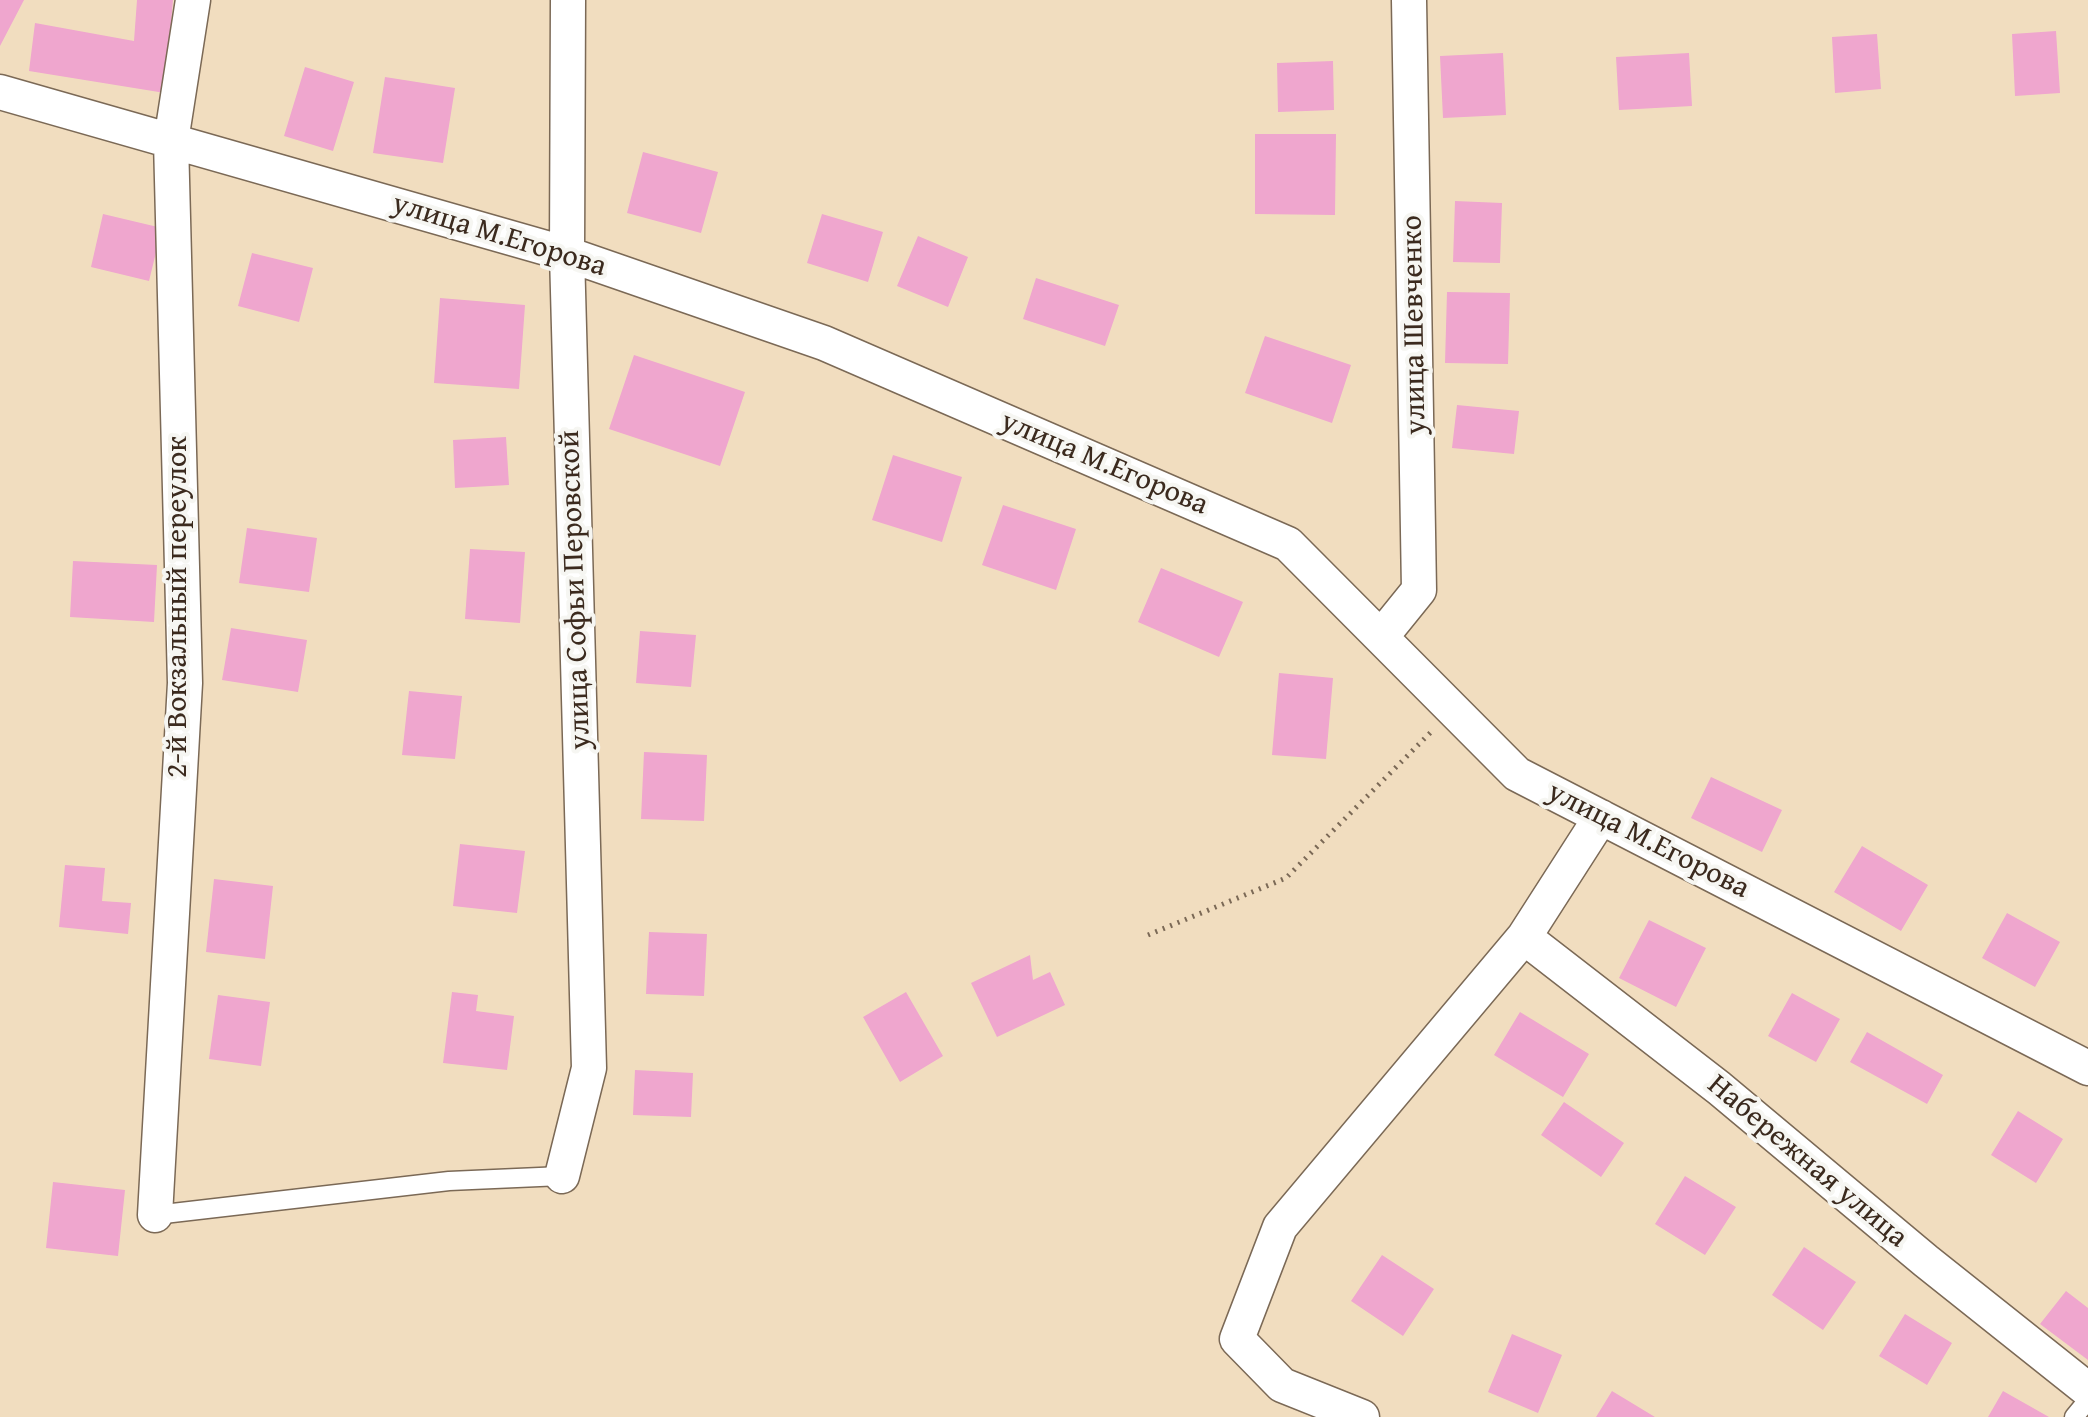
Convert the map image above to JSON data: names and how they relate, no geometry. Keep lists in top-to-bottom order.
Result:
{
  "streets": {
    "street": [
      "улица М.Егорова",
      "улица Шевченко",
      "улица Софьи Перовской",
      "2-й Вокзальный переулок",
      "Набережная улица"
    ]
  },
  "crossings": [
    ["улица М.Егорова", "улица Шевченко"],
    ["улица М.Егорова", "улица Софьи Перовской"],
    ["улица М.Егорова", "2-й Вокзальный переулок"]
  ]
}
